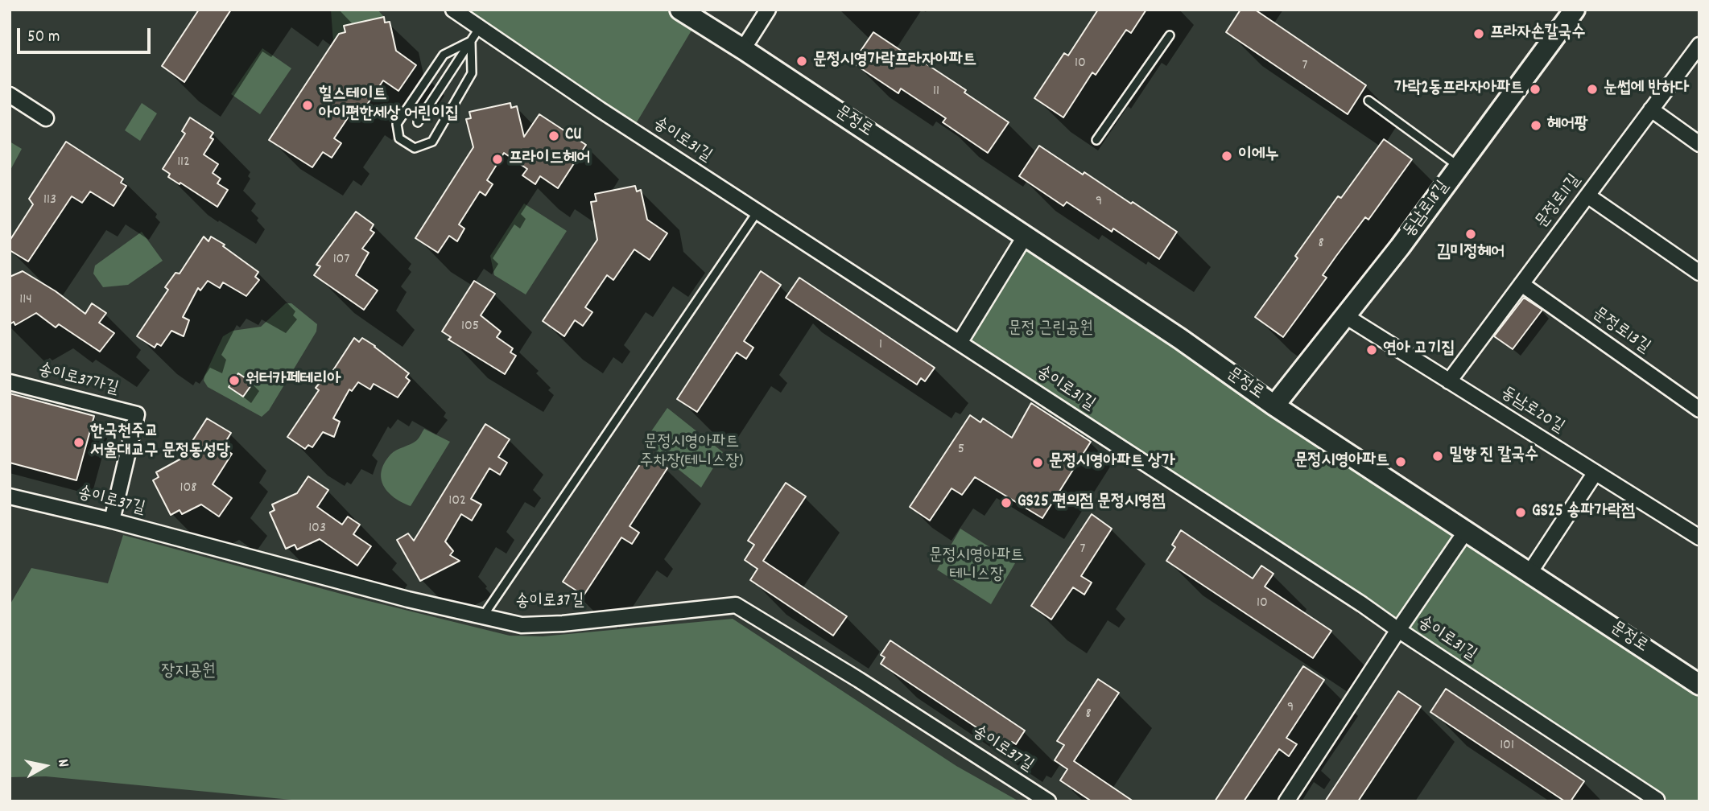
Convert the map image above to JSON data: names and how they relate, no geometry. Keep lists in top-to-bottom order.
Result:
{
  "streets": {
    "street": [
      "문정로",
      "송이로31길",
      "문정로11길",
      "동남로18길",
      "문정로13길",
      "송이로37가길",
      "동남로20길",
      "송이로37길"
    ]
  },
  "crossings": [
    ["문정로", "동남로18길"],
    ["문정로11길", "문정로13길"],
    ["문정로11길", "동남로20길"],
    ["동남로18길", "동남로20길"],
    ["송이로37가길", "송이로37길"]
  ],
  "parks": [
    "문정 근린공원",
    "문정시영아파트 주차장(테니스장)",
    "문정시영아파트 테니스장",
    "장지공원"
  ],
  "places": [
    "프라자손칼국수",
    "문정시영가락프라자아파트",
    "가락2동프라자아파트",
    "눈썹에 반하다",
    "힐스테이트 아이편한세상 어린이집",
    "헤어팡",
    "CU",
    "이에누",
    "프라이드헤어",
    "김미정헤어",
    "연아 고기집",
    "워터카페테리아",
    "한국천주교 서울대교구 문정동성당",
    "밀향 진 칼국수",
    "문정시영아파트",
    "문정시영아파트 상가",
    "GS25 편의점 문정시영점",
    "GS25 송파가락점"
  ],
  "house_numbers": [
    "10",
    "7",
    "11",
    "112",
    "113",
    "9",
    "8",
    "107",
    "114",
    "105",
    "1",
    "5",
    "108",
    "102",
    "103",
    "7",
    "10",
    "9",
    "8",
    "101"
  ],
  "scale_bar": "50 m",
  "north": "right"
}
